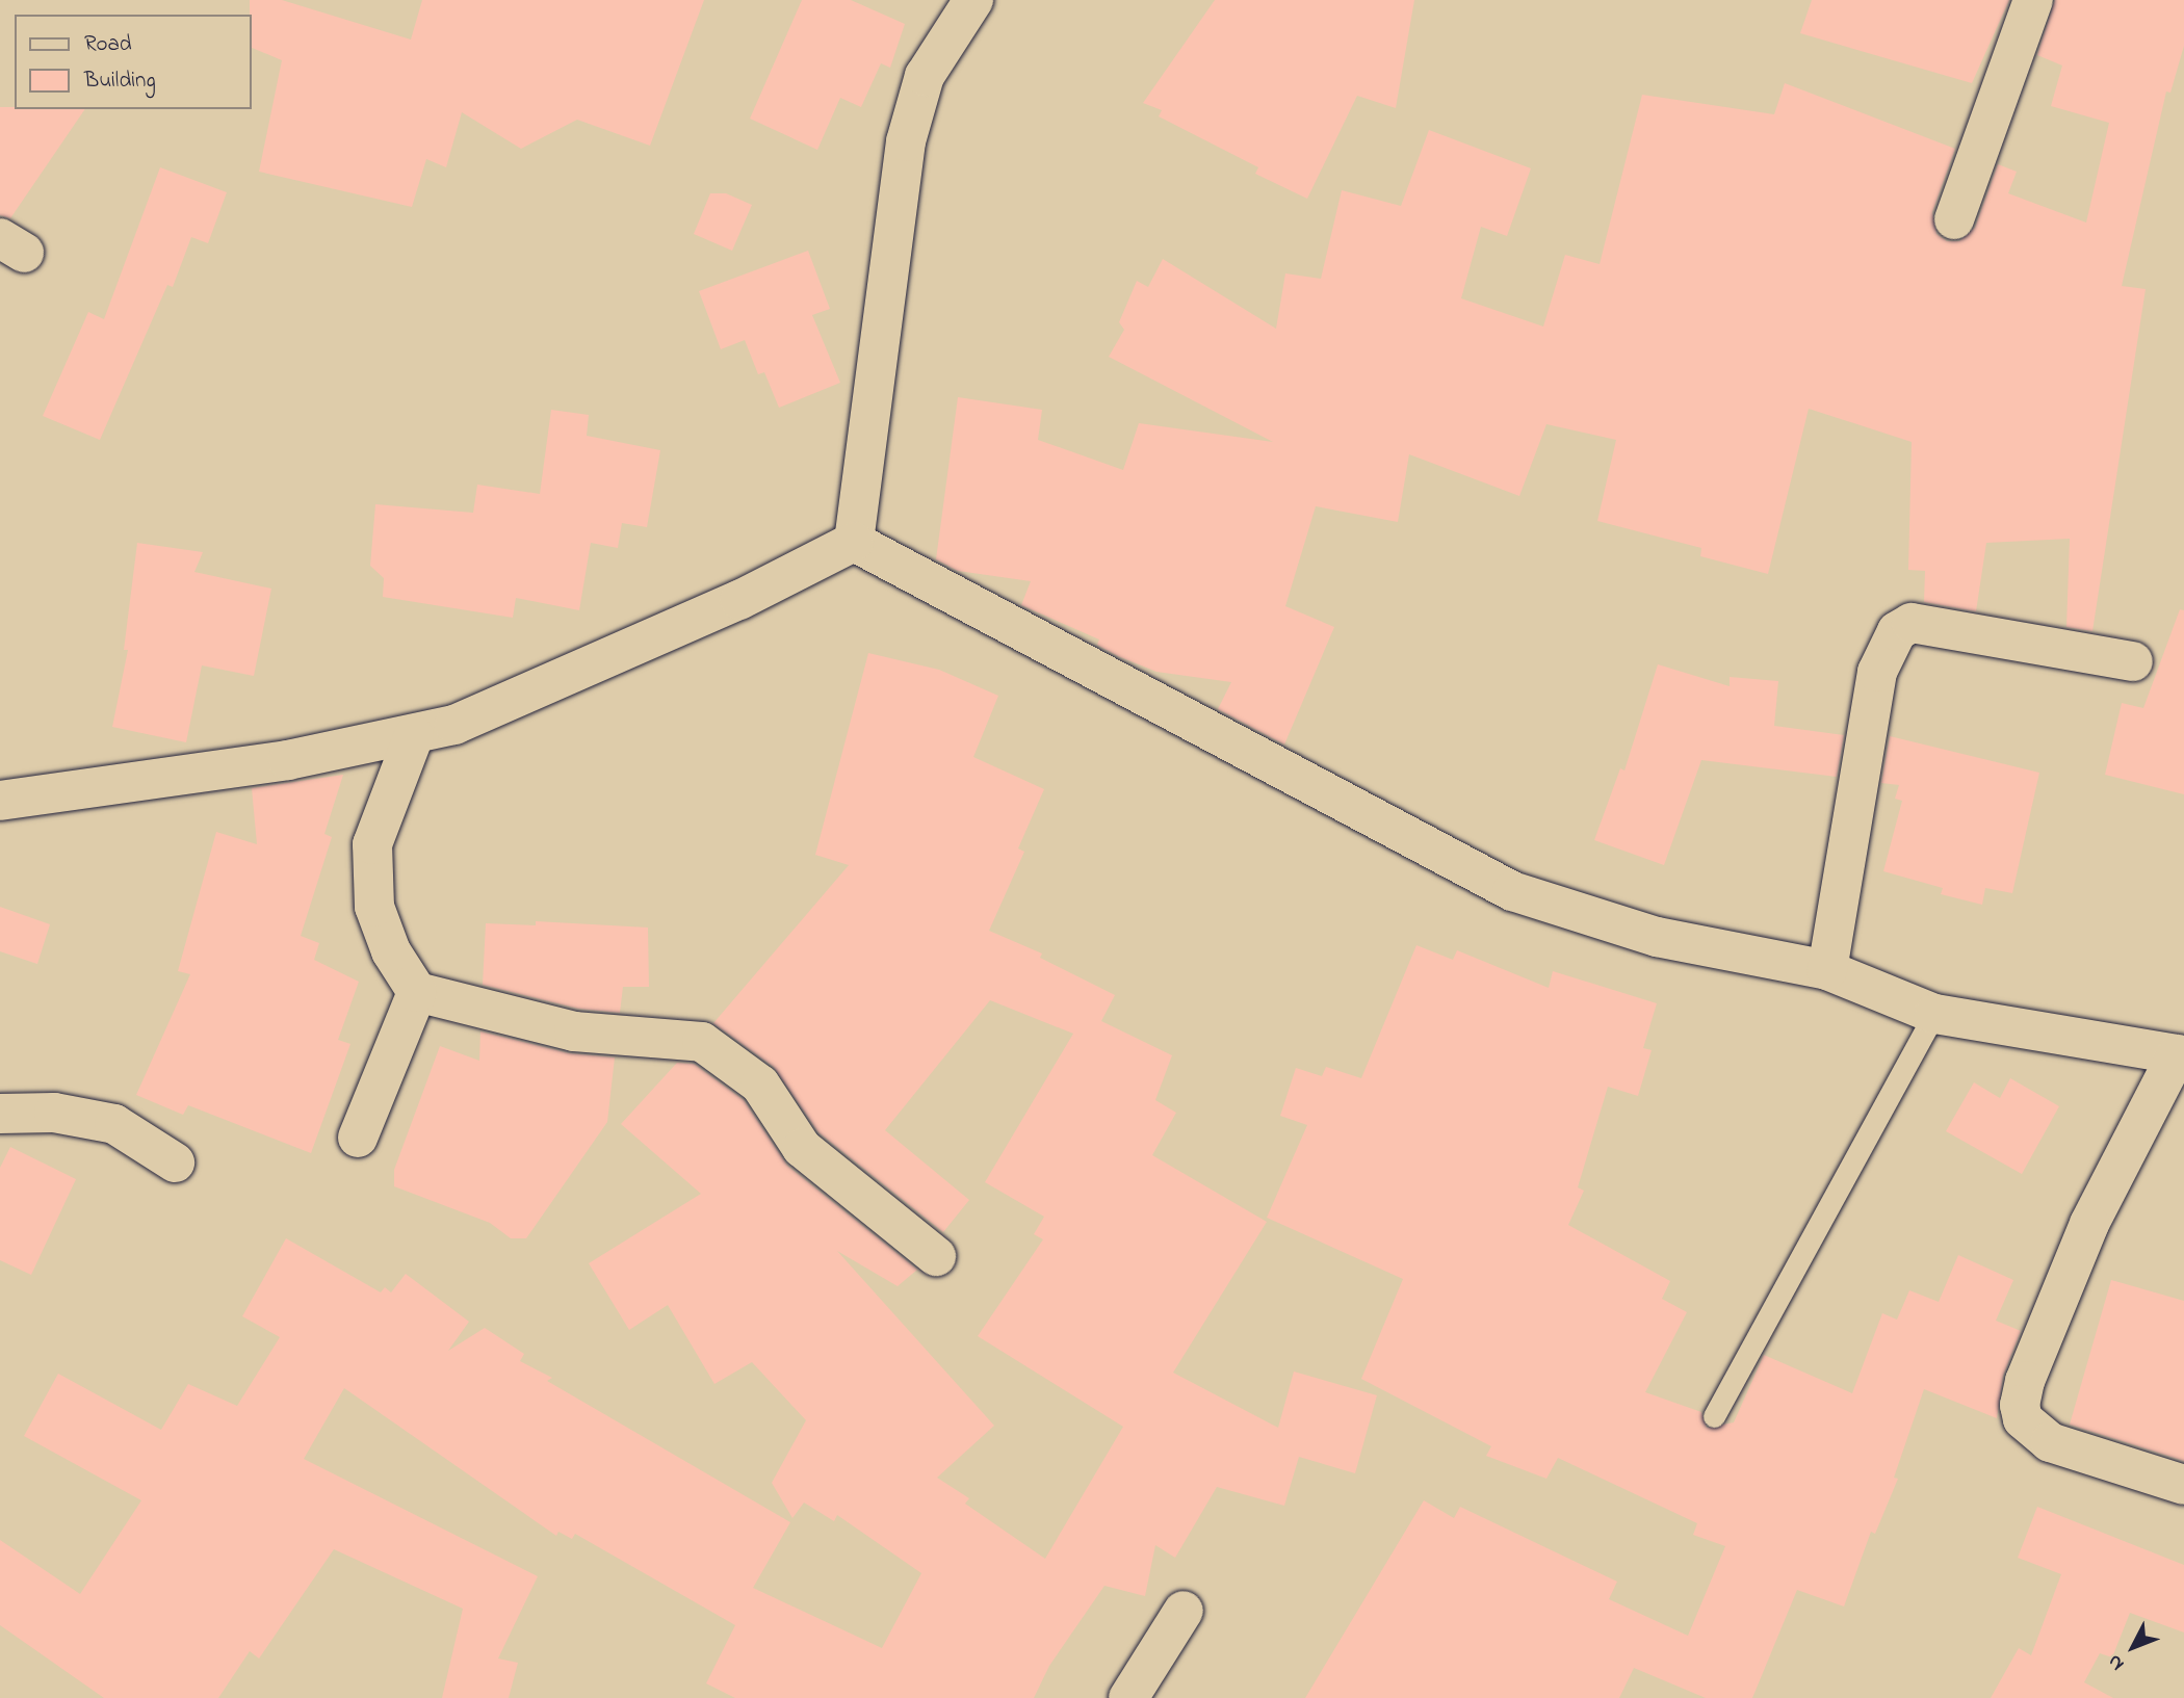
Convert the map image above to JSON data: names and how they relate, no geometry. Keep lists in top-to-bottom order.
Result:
{
  "legend": ["Road", "Building"],
  "north": "bottom left"
}
